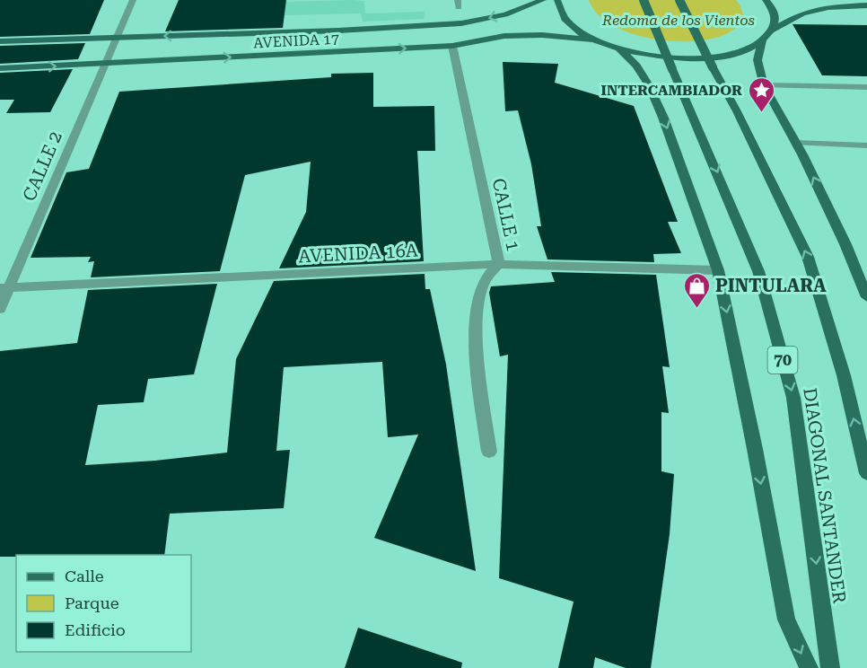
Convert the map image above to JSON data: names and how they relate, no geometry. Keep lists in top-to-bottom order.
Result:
{
  "streets": {
    "main road": ["AVENIDA 17", "70", "DIAGONAL SANTANDER"],
    "street": ["CALLE 2", "CALLE 1", "AVENIDA 16A"]
  },
  "crossings": [
    ["AVENIDA 17", "CALLE 2"],
    ["AVENIDA 17", "CALLE 1"],
    ["CALLE 2", "AVENIDA 16A"],
    ["CALLE 1", "AVENIDA 16A"]
  ],
  "parks": ["Redoma de los Vientos"],
  "places": {
    "place": ["INTERCAMBIADOR"],
    "shop": ["PINTULARA"]
  },
  "legend": ["Calle", "Parque", "Edificio"]
}
